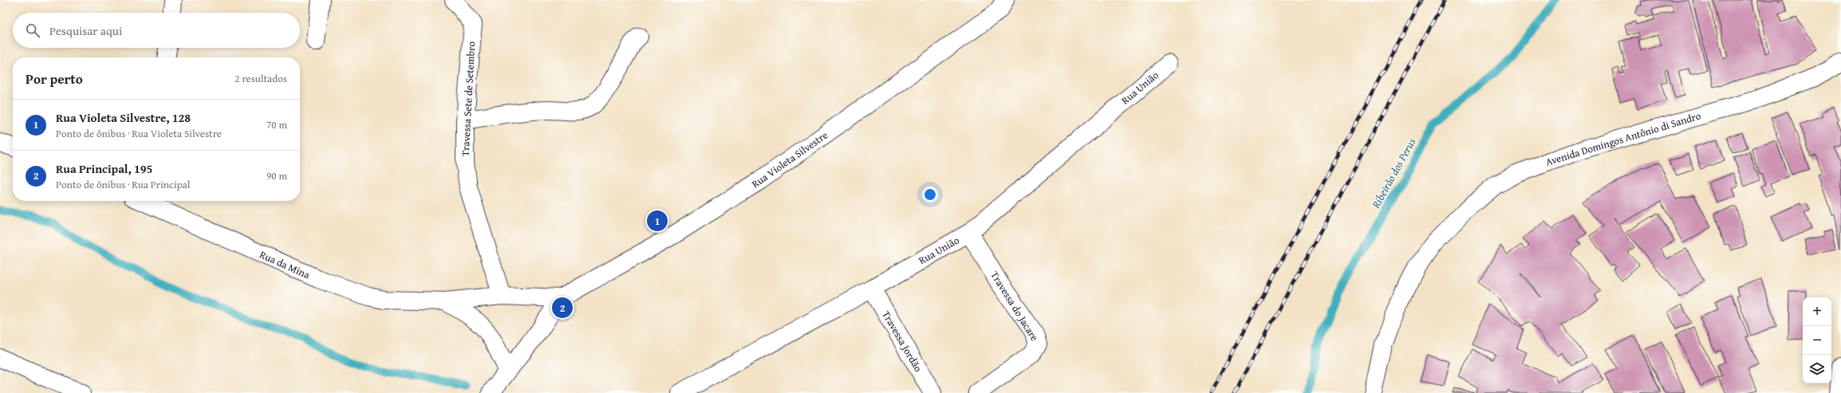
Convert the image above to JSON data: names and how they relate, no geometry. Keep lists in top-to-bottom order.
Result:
{
  "streets": {
    "street": [
      "Rua União",
      "Travessa Sete de Setembro",
      "Avenida Domingos Antônio di Sandro",
      "Rua Violeta Silvestre",
      "Rua da Mina",
      "Travessa do Jacare",
      "Travessa Jordão"
    ]
  },
  "crossings": [
    ["Rua União", "Travessa do Jacare"],
    ["Rua União", "Travessa Jordão"],
    ["Travessa Sete de Setembro", "Rua da Mina"],
    ["Rua Violeta Silvestre", "Rua da Mina"]
  ],
  "water": ["Ribeirão dos Perus"],
  "page": {
    "search": "Pesquisar aqui",
    "heading": ["Por perto", "2 resultados"],
    "list": [
      {
        "mark": "1",
        "name": "Rua Violeta Silvestre, 128",
        "note": "Ponto de ônibus · Rua Violeta Silvestre",
        "value": "70 m"
      },
      {
        "mark": "2",
        "name": "Rua Principal, 195",
        "note": "Ponto de ônibus · Rua Principal",
        "value": "90 m"
      }
    ],
    "pins": ["1", "2"],
    "map_buttons": ["+", "−"]
  }
}
